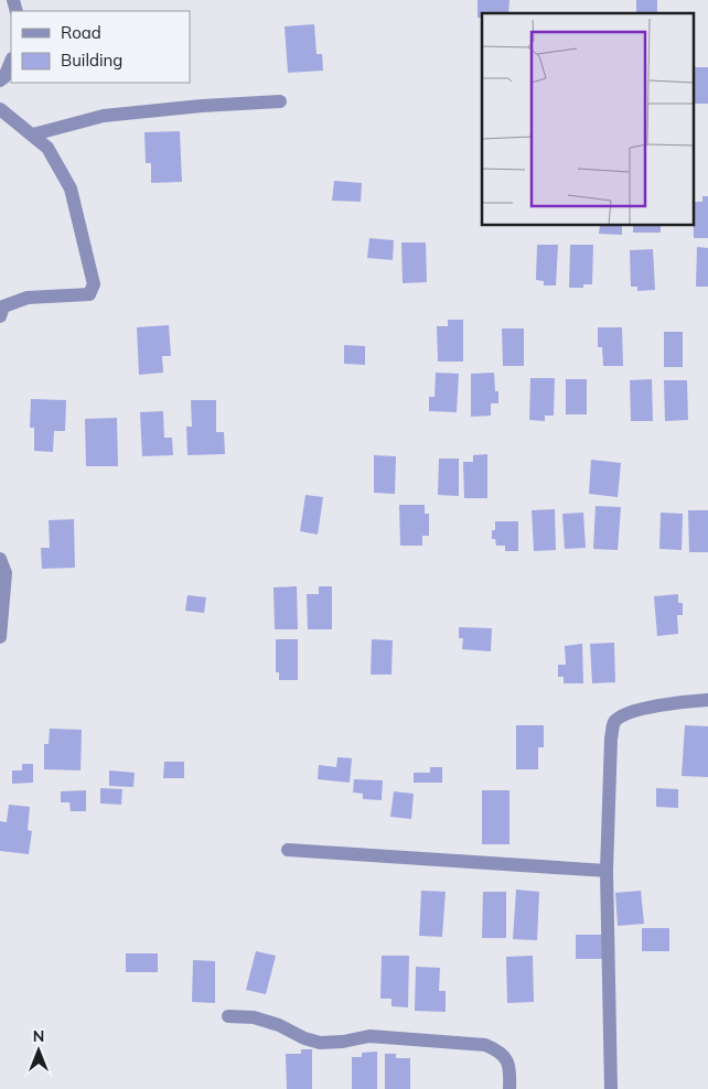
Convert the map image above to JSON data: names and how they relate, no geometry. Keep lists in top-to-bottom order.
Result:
{
  "legend": ["Road", "Building"],
  "north": "top"
}
